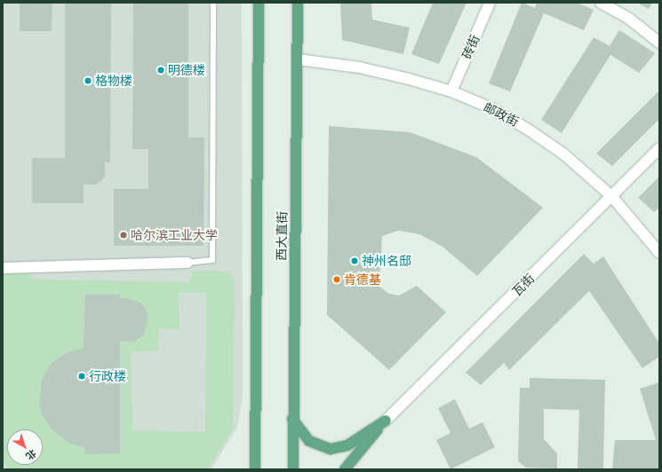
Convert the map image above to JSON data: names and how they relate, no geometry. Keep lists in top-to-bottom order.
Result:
{
  "streets": {
    "main road": ["西大直街"],
    "street": ["砖街", "邮政街", "瓦街"]
  },
  "crossings": [
    ["砖街", "邮政街"],
    ["邮政街", "西大直街"],
    ["邮政街", "瓦街"]
  ],
  "places": [
    "明德楼",
    "格物楼",
    "哈尔滨工业大学",
    "神州名邸",
    "肯德基",
    "行政楼"
  ],
  "north": "bottom right"
}
